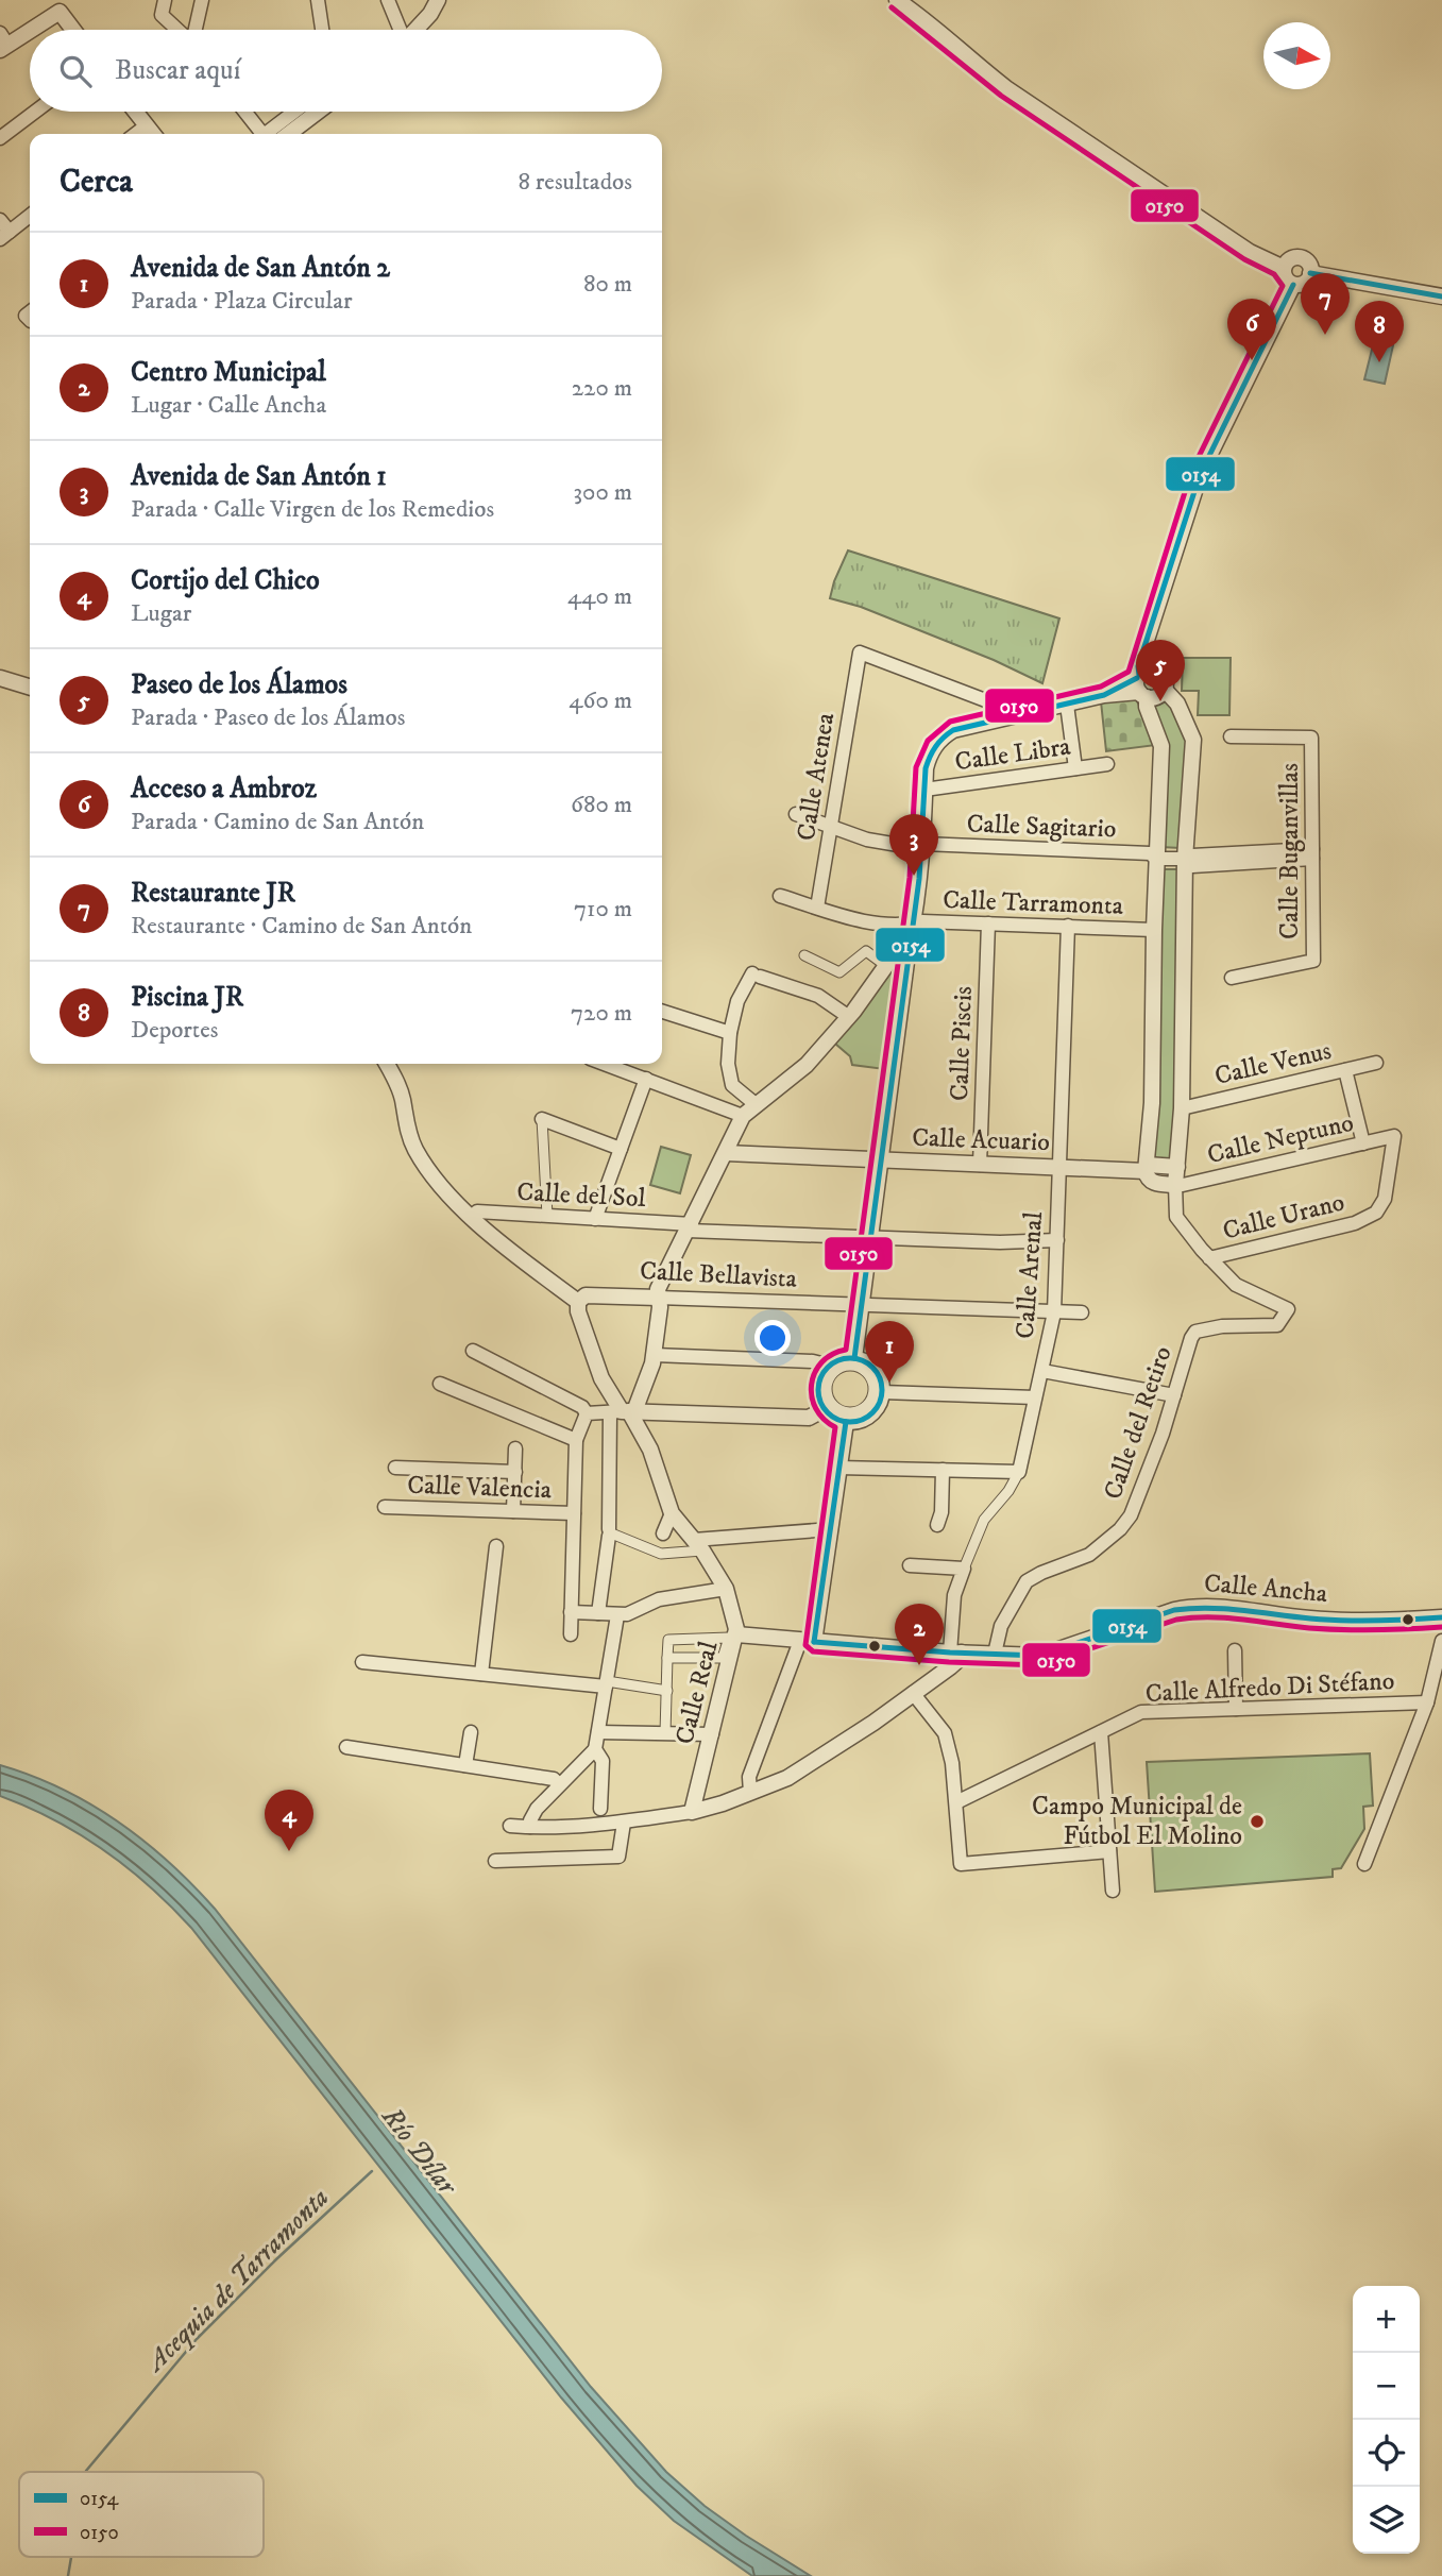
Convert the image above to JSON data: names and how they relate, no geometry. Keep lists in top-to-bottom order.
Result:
{
  "streets": {
    "street": [
      "Calle Libra",
      "Calle Atenea",
      "Calle Sagitario",
      "Calle Buganvillas",
      "Calle Tarramonta",
      "Calle Piscis",
      "Calle Venus",
      "Calle Neptuno",
      "Calle Acuario",
      "Calle del Sol",
      "Calle Urano",
      "Calle Bellavista",
      "Calle Arenal",
      "Calle del Retiro",
      "Calle Valencia",
      "Calle Ancha",
      "Calle Alfredo Di Stéfano",
      "Calle Real"
    ]
  },
  "crossings": [
    ["Calle Atenea", "Calle Sagitario"],
    ["Calle Atenea", "Calle Tarramonta"],
    ["Calle Sagitario", "Calle Buganvillas"],
    ["Calle Tarramonta", "Calle Piscis"],
    ["Calle Tarramonta", "Calle Arenal"],
    ["Calle Piscis", "Calle Acuario"],
    ["Calle Neptuno", "Calle Urano"],
    ["Calle Acuario", "Calle Arenal"],
    ["Calle del Sol", "Calle Arenal"],
    ["Calle Urano", "Calle del Retiro"],
    ["Calle Bellavista", "Calle Arenal"],
    ["Calle Bellavista", "Calle Real"],
    ["Calle Arenal", "Calle Ancha"],
    ["Calle del Retiro", "Calle Ancha"],
    ["Calle Ancha", "Calle Real"]
  ],
  "water": ["Río Dílar", "Acequia de Tarramonta"],
  "places": ["Campo Municipal de Fútbol El Molino"],
  "lines": ["transit line 0150", "transit line 0154"],
  "legend": ["0154", "0150"],
  "north": "right",
  "page": {
    "search": "Buscar aquí",
    "heading": ["Cerca", "8 resultados"],
    "list": [
      {
        "mark": "1",
        "name": "Avenida de San Antón 2",
        "note": "Parada · Plaza Circular",
        "value": "80 m"
      },
      {
        "mark": "2",
        "name": "Centro Municipal",
        "note": "Lugar · Calle Ancha",
        "value": "220 m"
      },
      {
        "mark": "3",
        "name": "Avenida de San Antón 1",
        "note": "Parada · Calle Virgen de los Remedios",
        "value": "300 m"
      },
      {
        "mark": "4",
        "name": "Cortijo del Chico",
        "note": "Lugar",
        "value": "440 m"
      },
      {
        "mark": "5",
        "name": "Paseo de los Álamos",
        "note": "Parada · Paseo de los Álamos",
        "value": "460 m"
      },
      {
        "mark": "6",
        "name": "Acceso a Ambroz",
        "note": "Parada · Camino de San Antón",
        "value": "680 m"
      },
      {
        "mark": "7",
        "name": "Restaurante JR",
        "note": "Restaurante · Camino de San Antón",
        "value": "710 m"
      },
      {
        "mark": "8",
        "name": "Piscina JR",
        "note": "Deportes",
        "value": "720 m"
      }
    ],
    "pins": [
      "7",
      "6",
      "8",
      "5",
      "3",
      "1",
      "2",
      "4"
    ],
    "map_buttons": ["+", "−"]
  }
}
